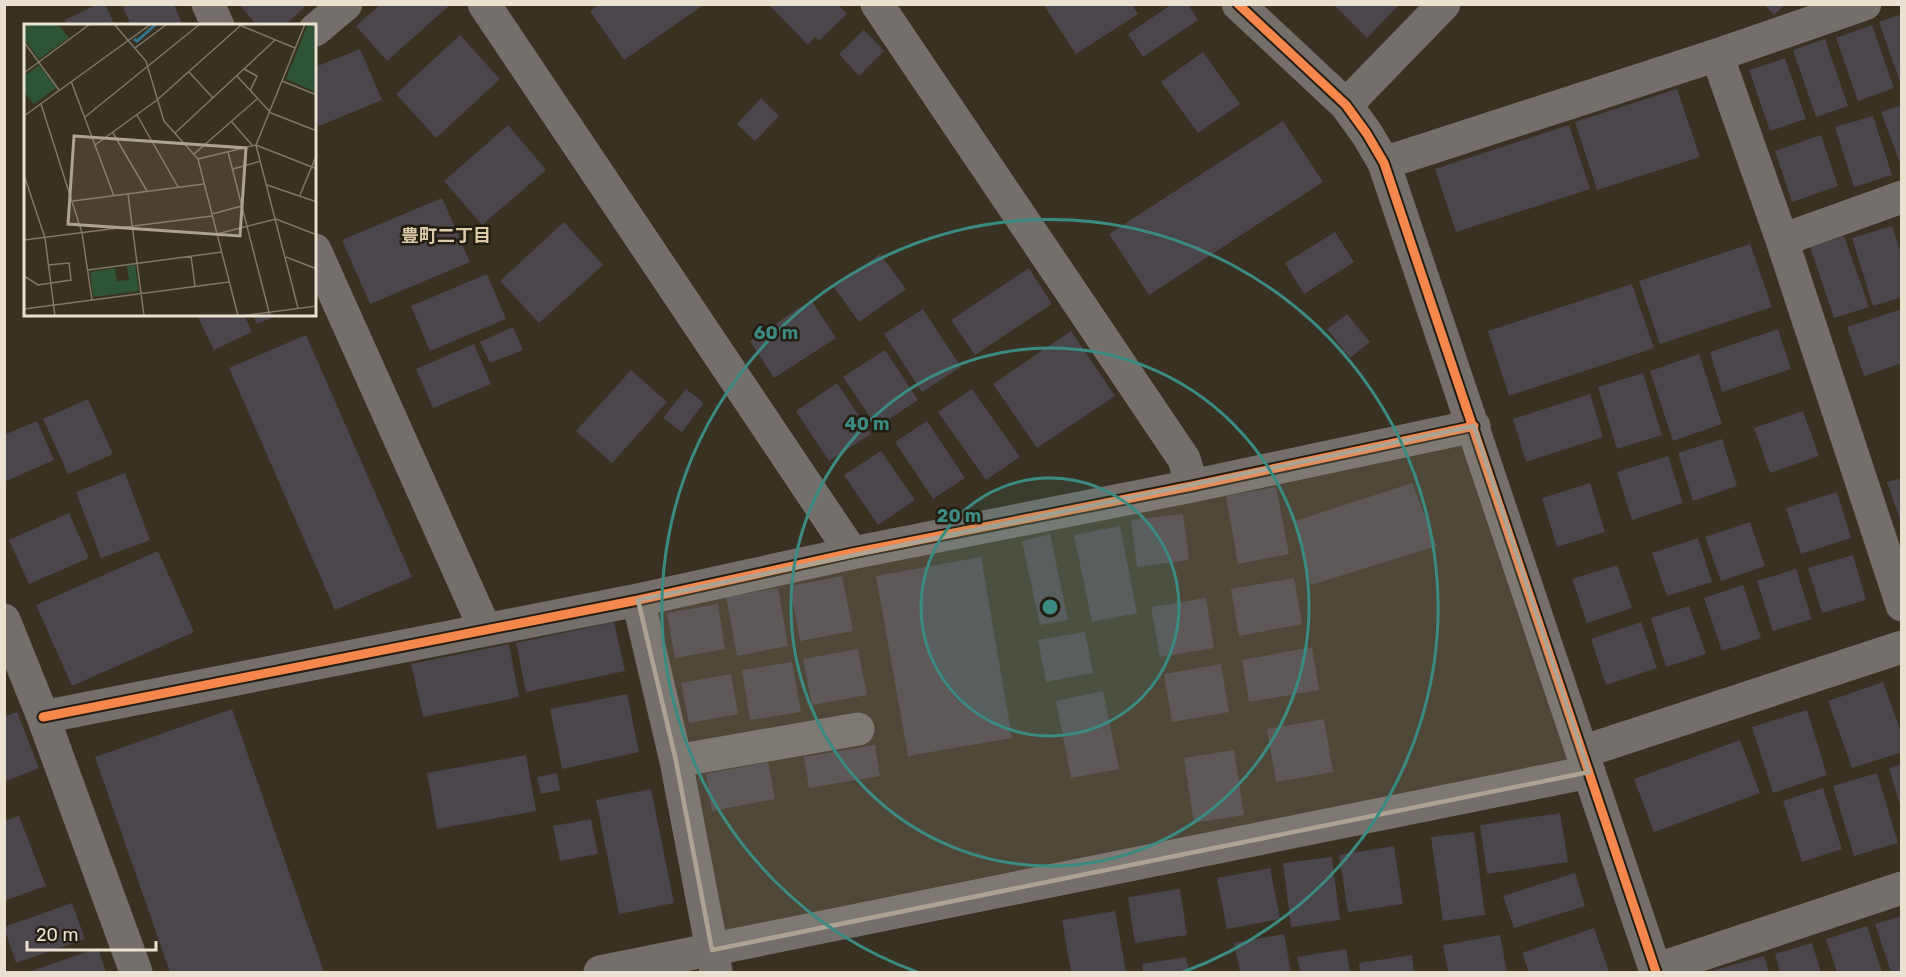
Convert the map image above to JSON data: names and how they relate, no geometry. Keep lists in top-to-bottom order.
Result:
{
  "districts": ["豊町二丁目"],
  "scale_bar": "20 m",
  "rings": ["60 m", "40 m", "20 m"]
}
